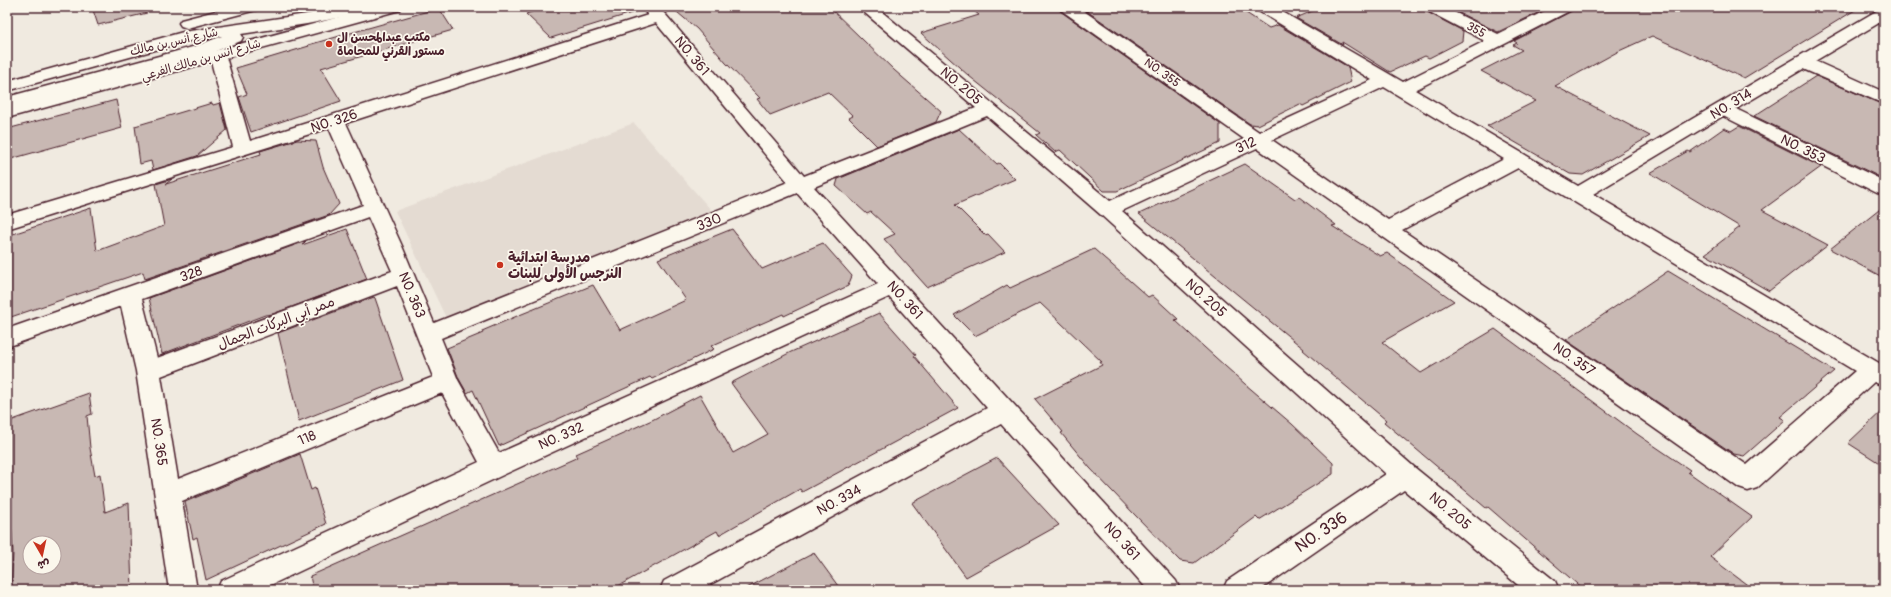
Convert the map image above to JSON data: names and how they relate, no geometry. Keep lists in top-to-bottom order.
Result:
{
  "streets": {
    "street": [
      "355",
      "شارع أنس بن مالك",
      "NO. 361",
      "شارع انس بن مالك الفرعي",
      "NO. 355",
      "NO. 205",
      "NO. 314",
      "NO. 326",
      "312",
      "NO. 353",
      "330",
      "328",
      "NO. 363",
      "ممر أبي البركات الجمال",
      "NO. 357",
      "NO. 332",
      "118",
      "NO. 365",
      "NO. 334",
      "NO. 336"
    ]
  },
  "crossings": [
    ["NO. 361", "NO. 326"],
    ["NO. 361", "330"],
    ["NO. 361", "NO. 332"],
    ["NO. 361", "NO. 334"],
    ["NO. 355", "312"],
    ["NO. 355", "NO. 357"],
    ["NO. 205", "312"],
    ["NO. 205", "330"],
    ["NO. 205", "NO. 336"],
    ["NO. 314", "NO. 353"],
    ["NO. 326", "NO. 363"],
    ["330", "NO. 363"],
    ["328", "NO. 363"],
    ["328", "NO. 365"],
    ["NO. 363", "ممر أبي البركات الجمال"],
    ["NO. 363", "NO. 332"],
    ["NO. 363", "118"],
    ["ممر أبي البركات الجمال", "NO. 365"],
    ["118", "NO. 365"]
  ],
  "places": ["مكتب عبدالمحسن ال مستور القرني للمحاماة", "مدرسة ابتدائية النرجس الأولى للبنات"],
  "north": "bottom"
}
